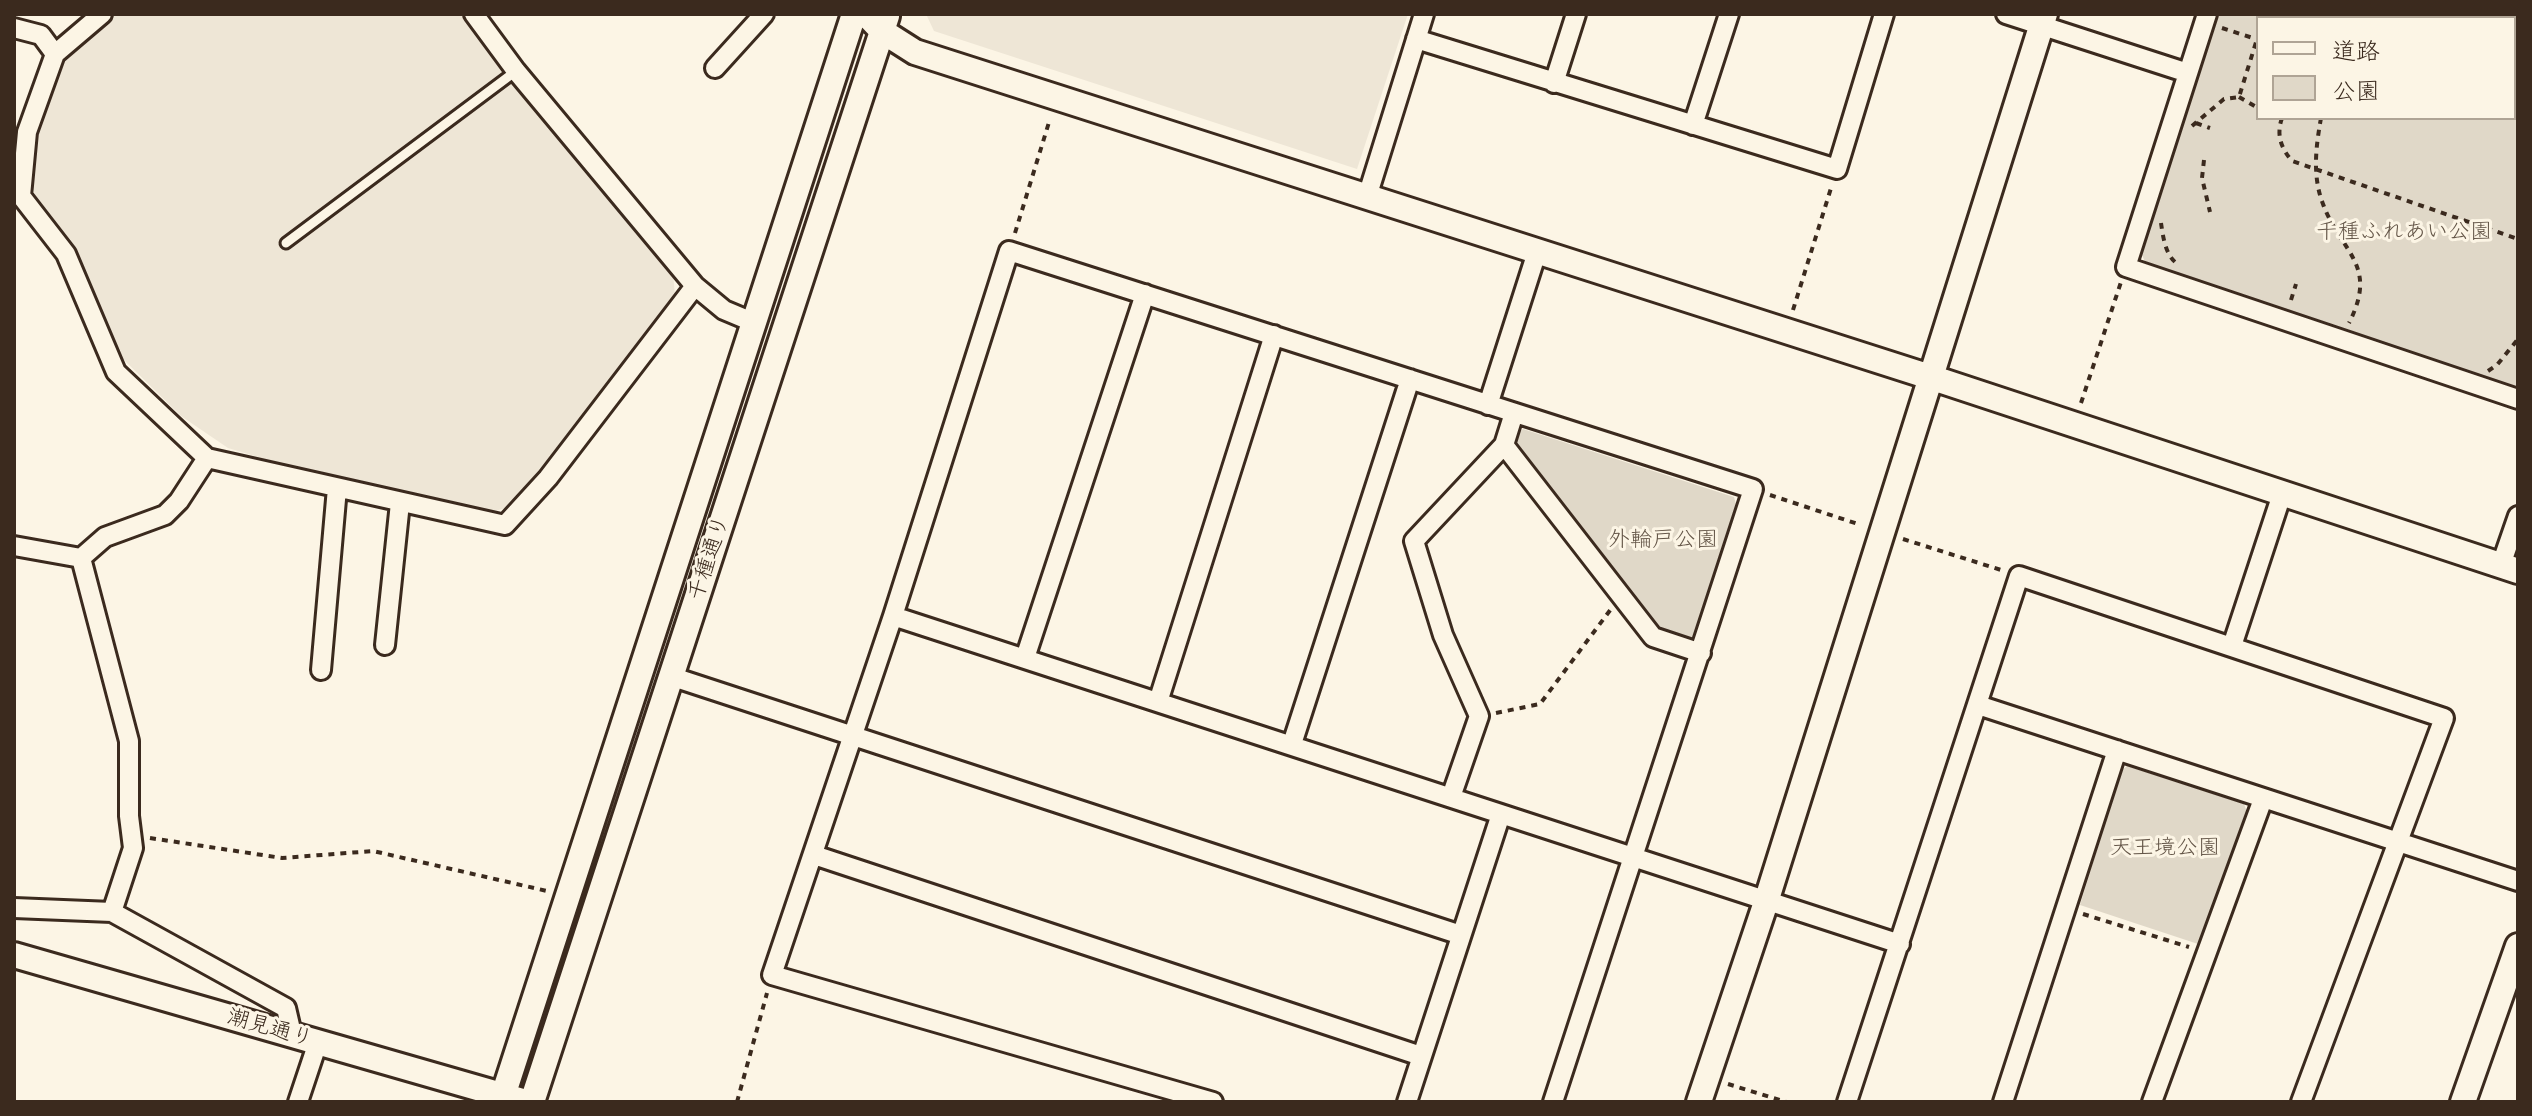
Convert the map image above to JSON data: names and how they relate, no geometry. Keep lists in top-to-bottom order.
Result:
{
  "streets": {
    "street": ["千種通り", "潮見通り"]
  },
  "crossings": [
    ["千種通り", "潮見通り"]
  ],
  "parks": ["千種ふれあい公園", "外輪戸公園", "天王境公園"],
  "legend": ["道路", "公園"]
}
